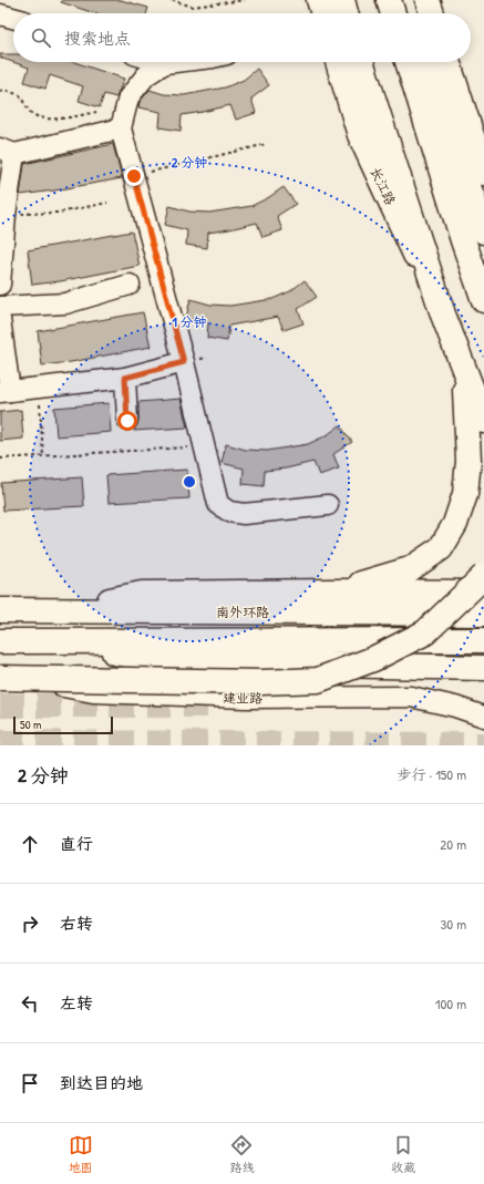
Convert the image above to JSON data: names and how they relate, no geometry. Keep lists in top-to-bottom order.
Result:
{
  "streets": {
    "main road": ["长江路", "南外环路"],
    "street": ["建业路"]
  },
  "scale_bar": "50 m",
  "page": {
    "search": "搜索地点",
    "scale": "50 m",
    "heading": ["2 分钟", "步行 · 150 m"],
    "list": [
      ["直行", "20 m"],
      ["右转", "30 m"],
      ["左转", "100 m"],
      "到达目的地"
    ],
    "nav": ["地图", "路线", "收藏"]
  },
  "rings": ["2 分钟", "1 分钟"]
}
